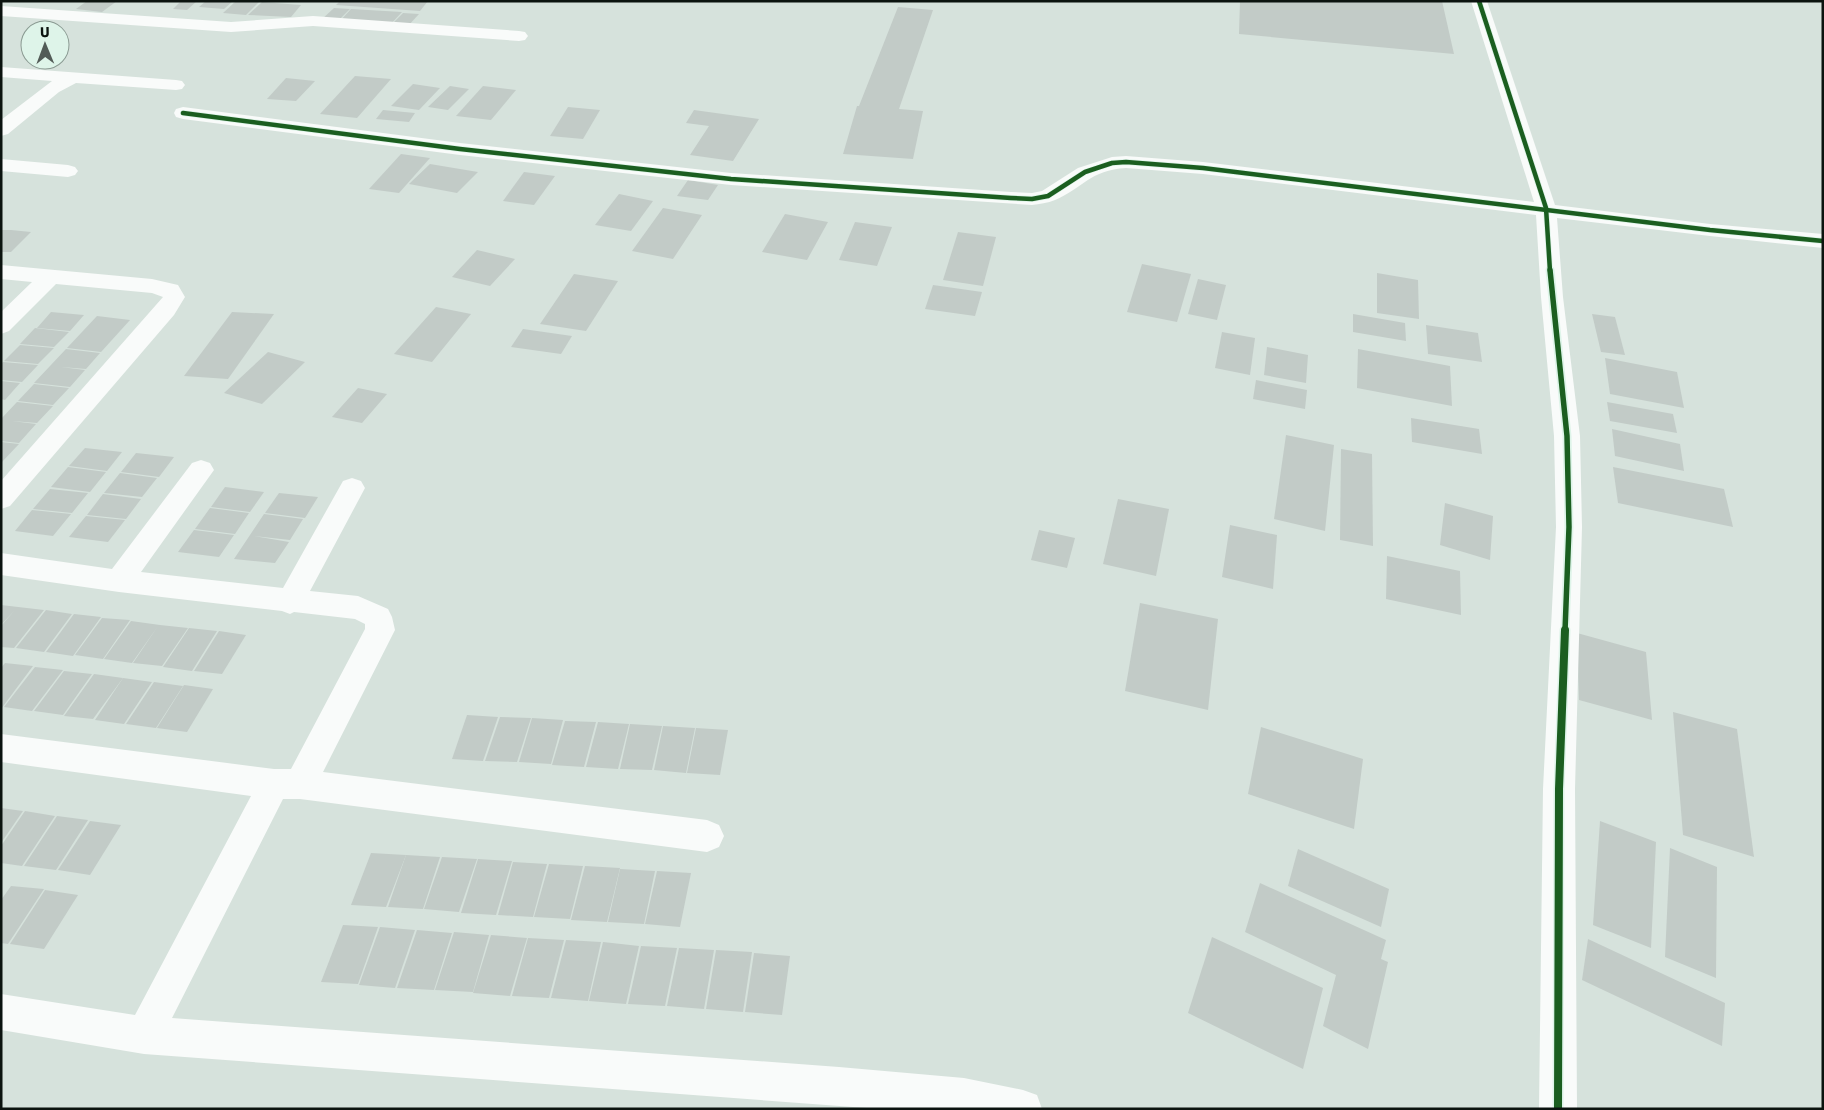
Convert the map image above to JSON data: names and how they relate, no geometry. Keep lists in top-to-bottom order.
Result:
{
  "north": "top"
}
